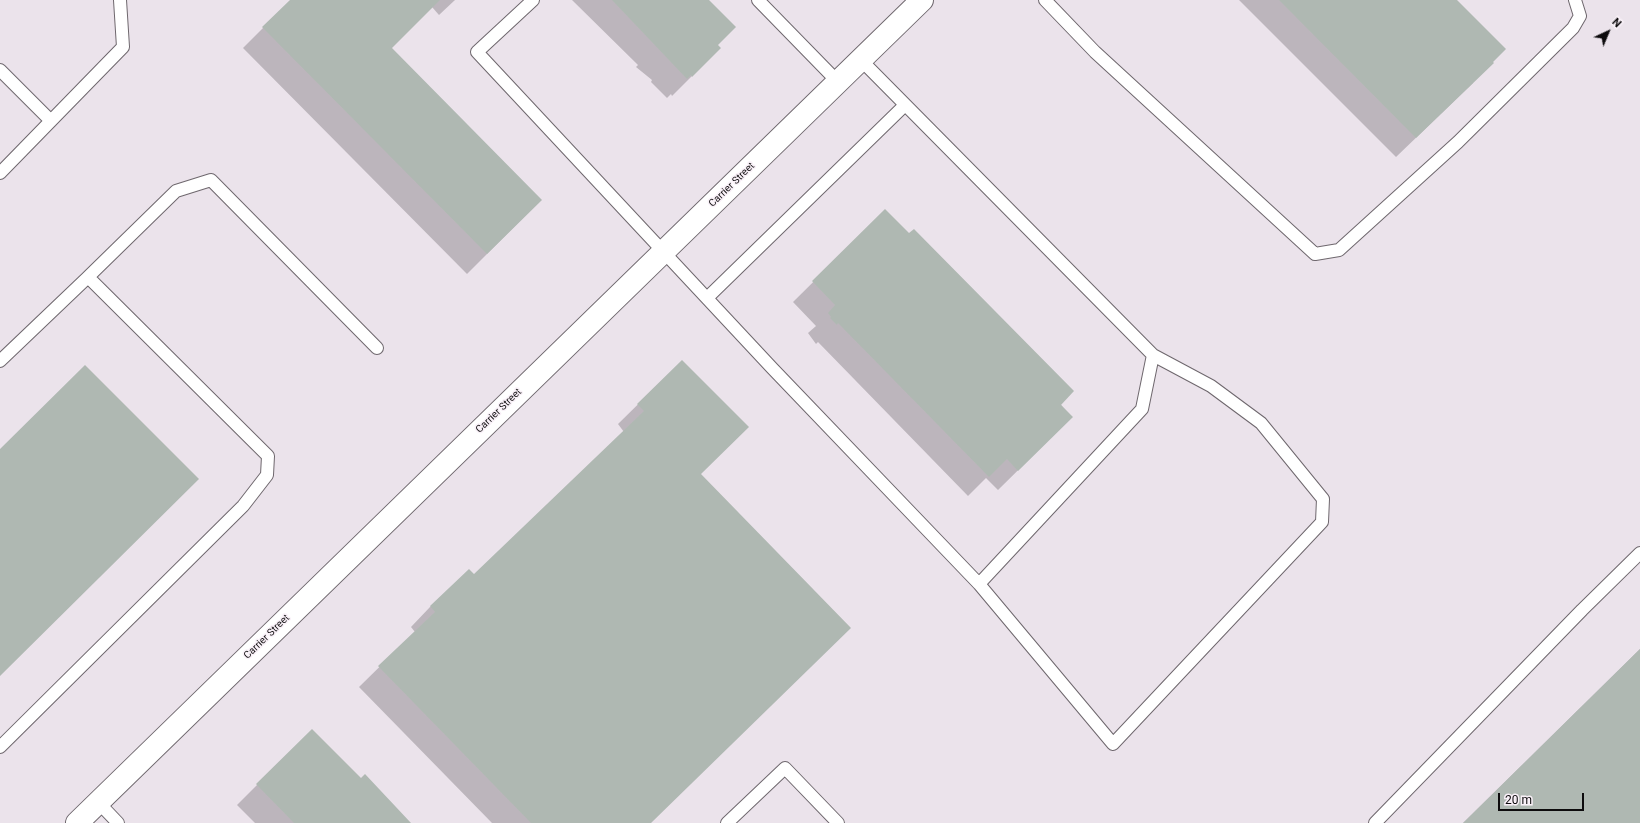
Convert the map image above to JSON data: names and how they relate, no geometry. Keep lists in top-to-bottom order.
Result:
{
  "streets": {
    "street": ["Carrier Street"]
  },
  "scale_bar": "20 m",
  "north": "top right"
}
